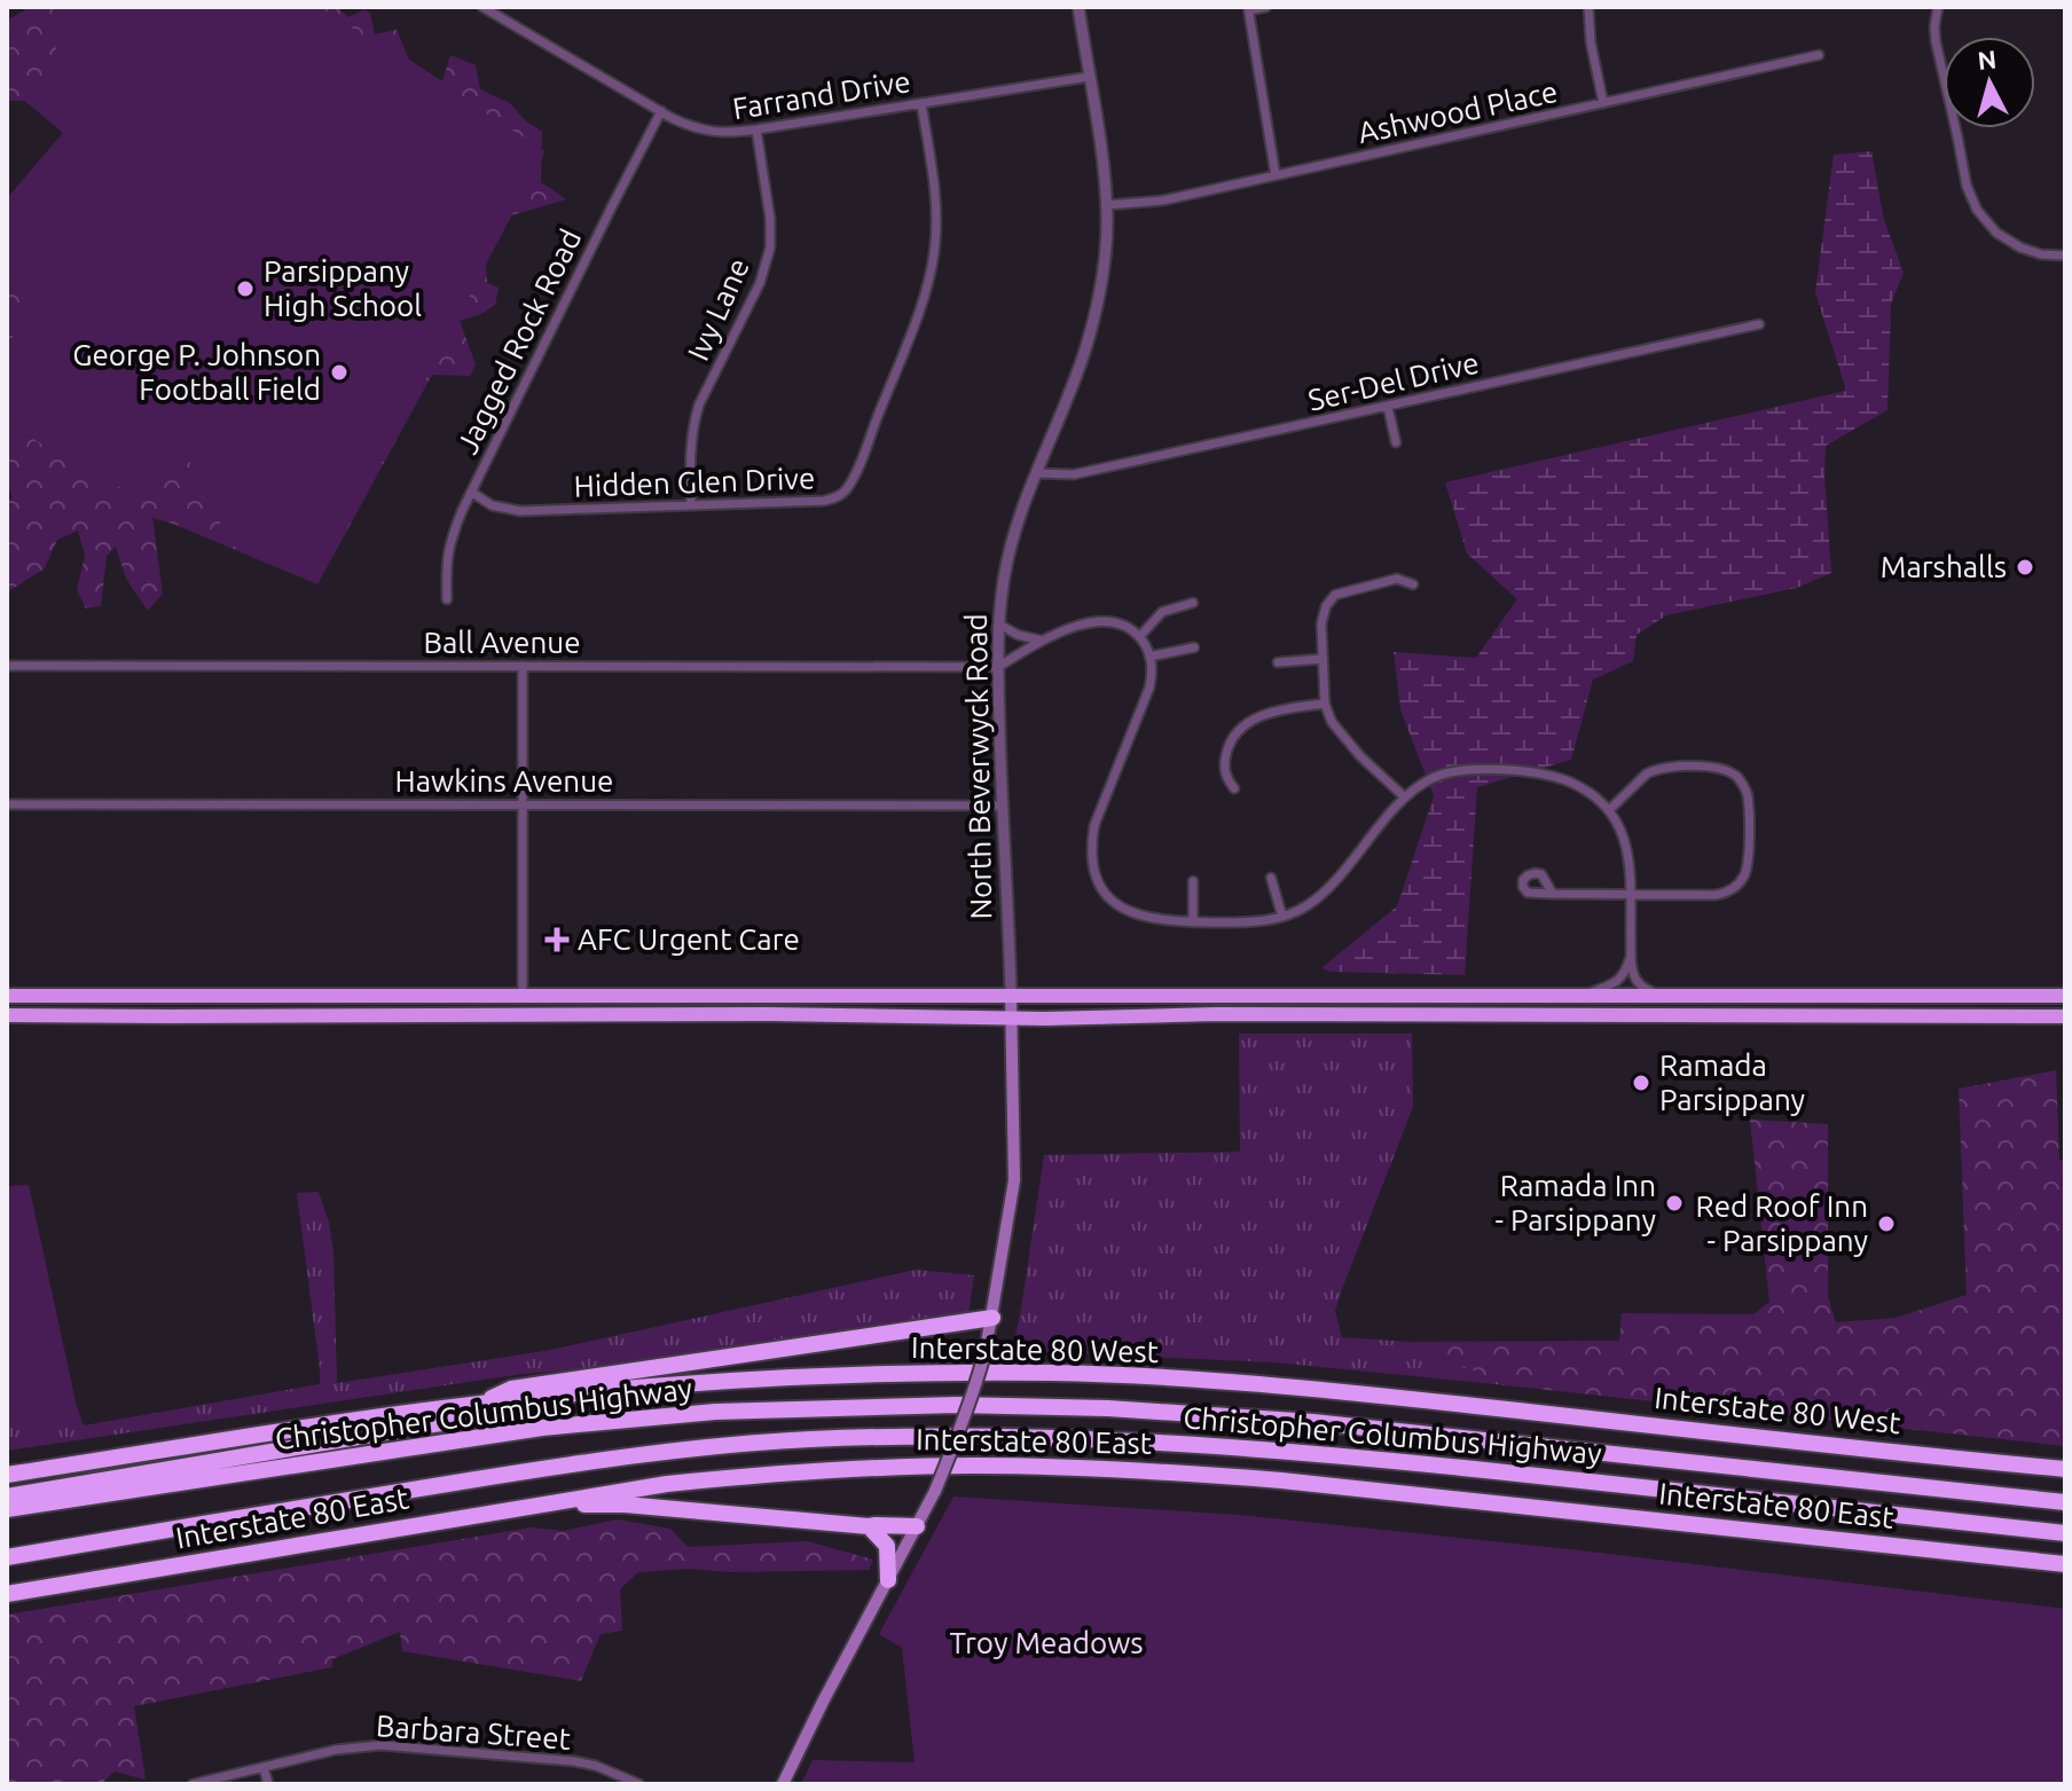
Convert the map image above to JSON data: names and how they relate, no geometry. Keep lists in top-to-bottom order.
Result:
{
  "streets": {
    "highway": ["Interstate 80 West", "Christopher Columbus Highway", "Interstate 80 East"],
    "street": [
      "Farrand Drive",
      "Ashwood Place",
      "Ivy Lane",
      "Jagged Rock Road",
      "Ser-Del Drive",
      "Hidden Glen Drive",
      "Ball Avenue",
      "North Beverwyck Road",
      "Hawkins Avenue",
      "Barbara Street"
    ]
  },
  "crossings": [
    ["Farrand Drive", "Ivy Lane"],
    ["Farrand Drive", "Jagged Rock Road"],
    ["Farrand Drive", "Hidden Glen Drive"],
    ["Farrand Drive", "North Beverwyck Road"],
    ["Ashwood Place", "North Beverwyck Road"],
    ["Ivy Lane", "Hidden Glen Drive"],
    ["Jagged Rock Road", "Hidden Glen Drive"],
    ["Ser-Del Drive", "North Beverwyck Road"],
    ["Ball Avenue", "North Beverwyck Road"],
    ["North Beverwyck Road", "Hawkins Avenue"]
  ],
  "parks": ["Troy Meadows"],
  "places": {
    "other": [
      "Parsippany High School",
      "George P. Johnson Football Field",
      "Marshalls",
      "Ramada Parsippany",
      "Ramada Inn - Parsippany",
      "Red Roof Inn - Parsippany"
    ],
    "health": ["AFC Urgent Care"]
  },
  "north": "top"
}
